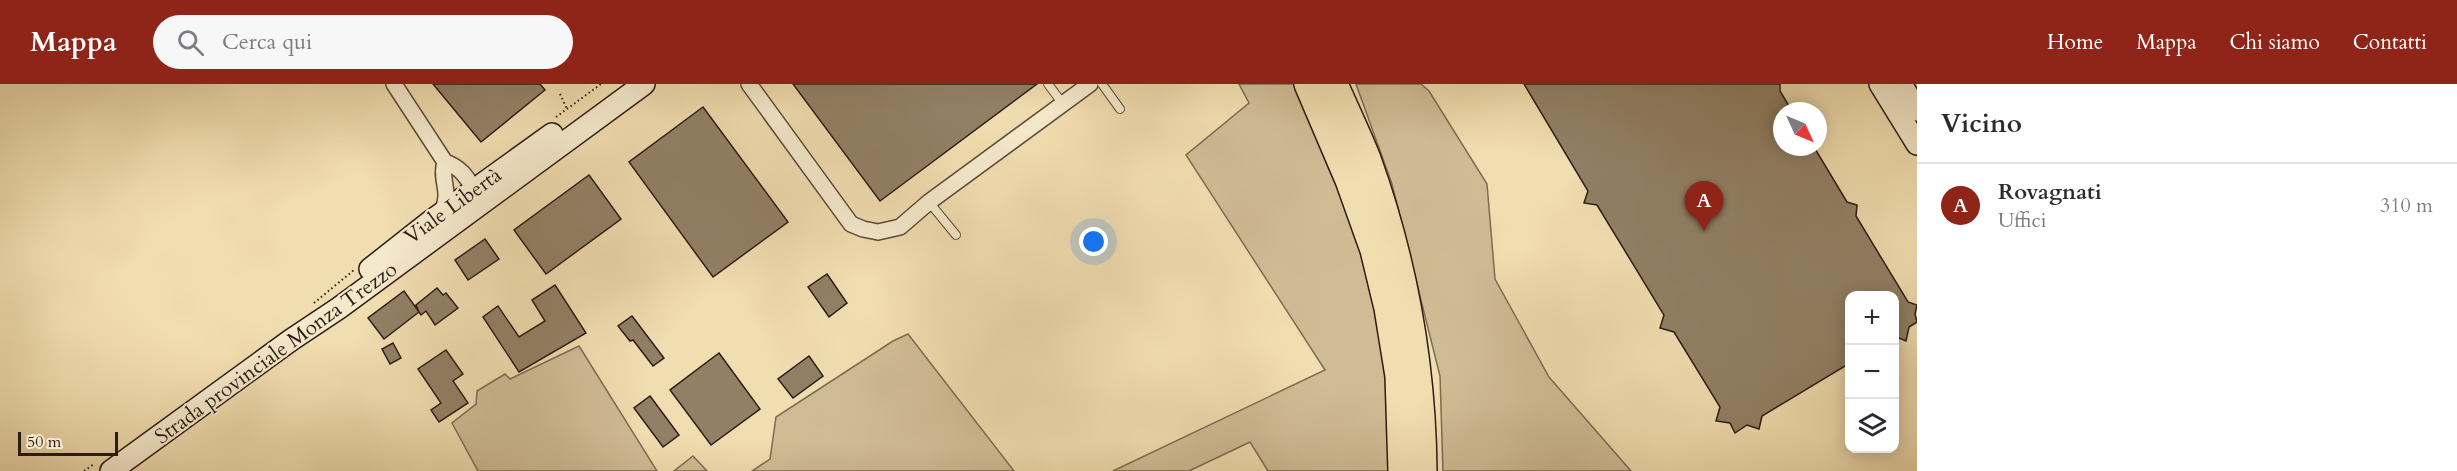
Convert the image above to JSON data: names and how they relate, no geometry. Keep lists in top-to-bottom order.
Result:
{
  "streets": {
    "main road": ["Viale Libertà", "Strada provinciale Monza Trezzo"]
  },
  "crossings": [
    ["Viale Libertà", "Strada provinciale Monza Trezzo"]
  ],
  "scale_bar": "50 m",
  "north": "bottom right",
  "page": {
    "header": "Mappa",
    "search": "Cerca qui",
    "nav": [
      "Home",
      "Mappa",
      "Chi siamo",
      "Contatti"
    ],
    "heading": "Vicino",
    "list": [
      {
        "mark": "A",
        "name": "Rovagnati",
        "note": "Uffici",
        "value": "310 m"
      }
    ],
    "pins": "A",
    "map_buttons": ["+", "−"],
    "scale": "50 m"
  }
}
